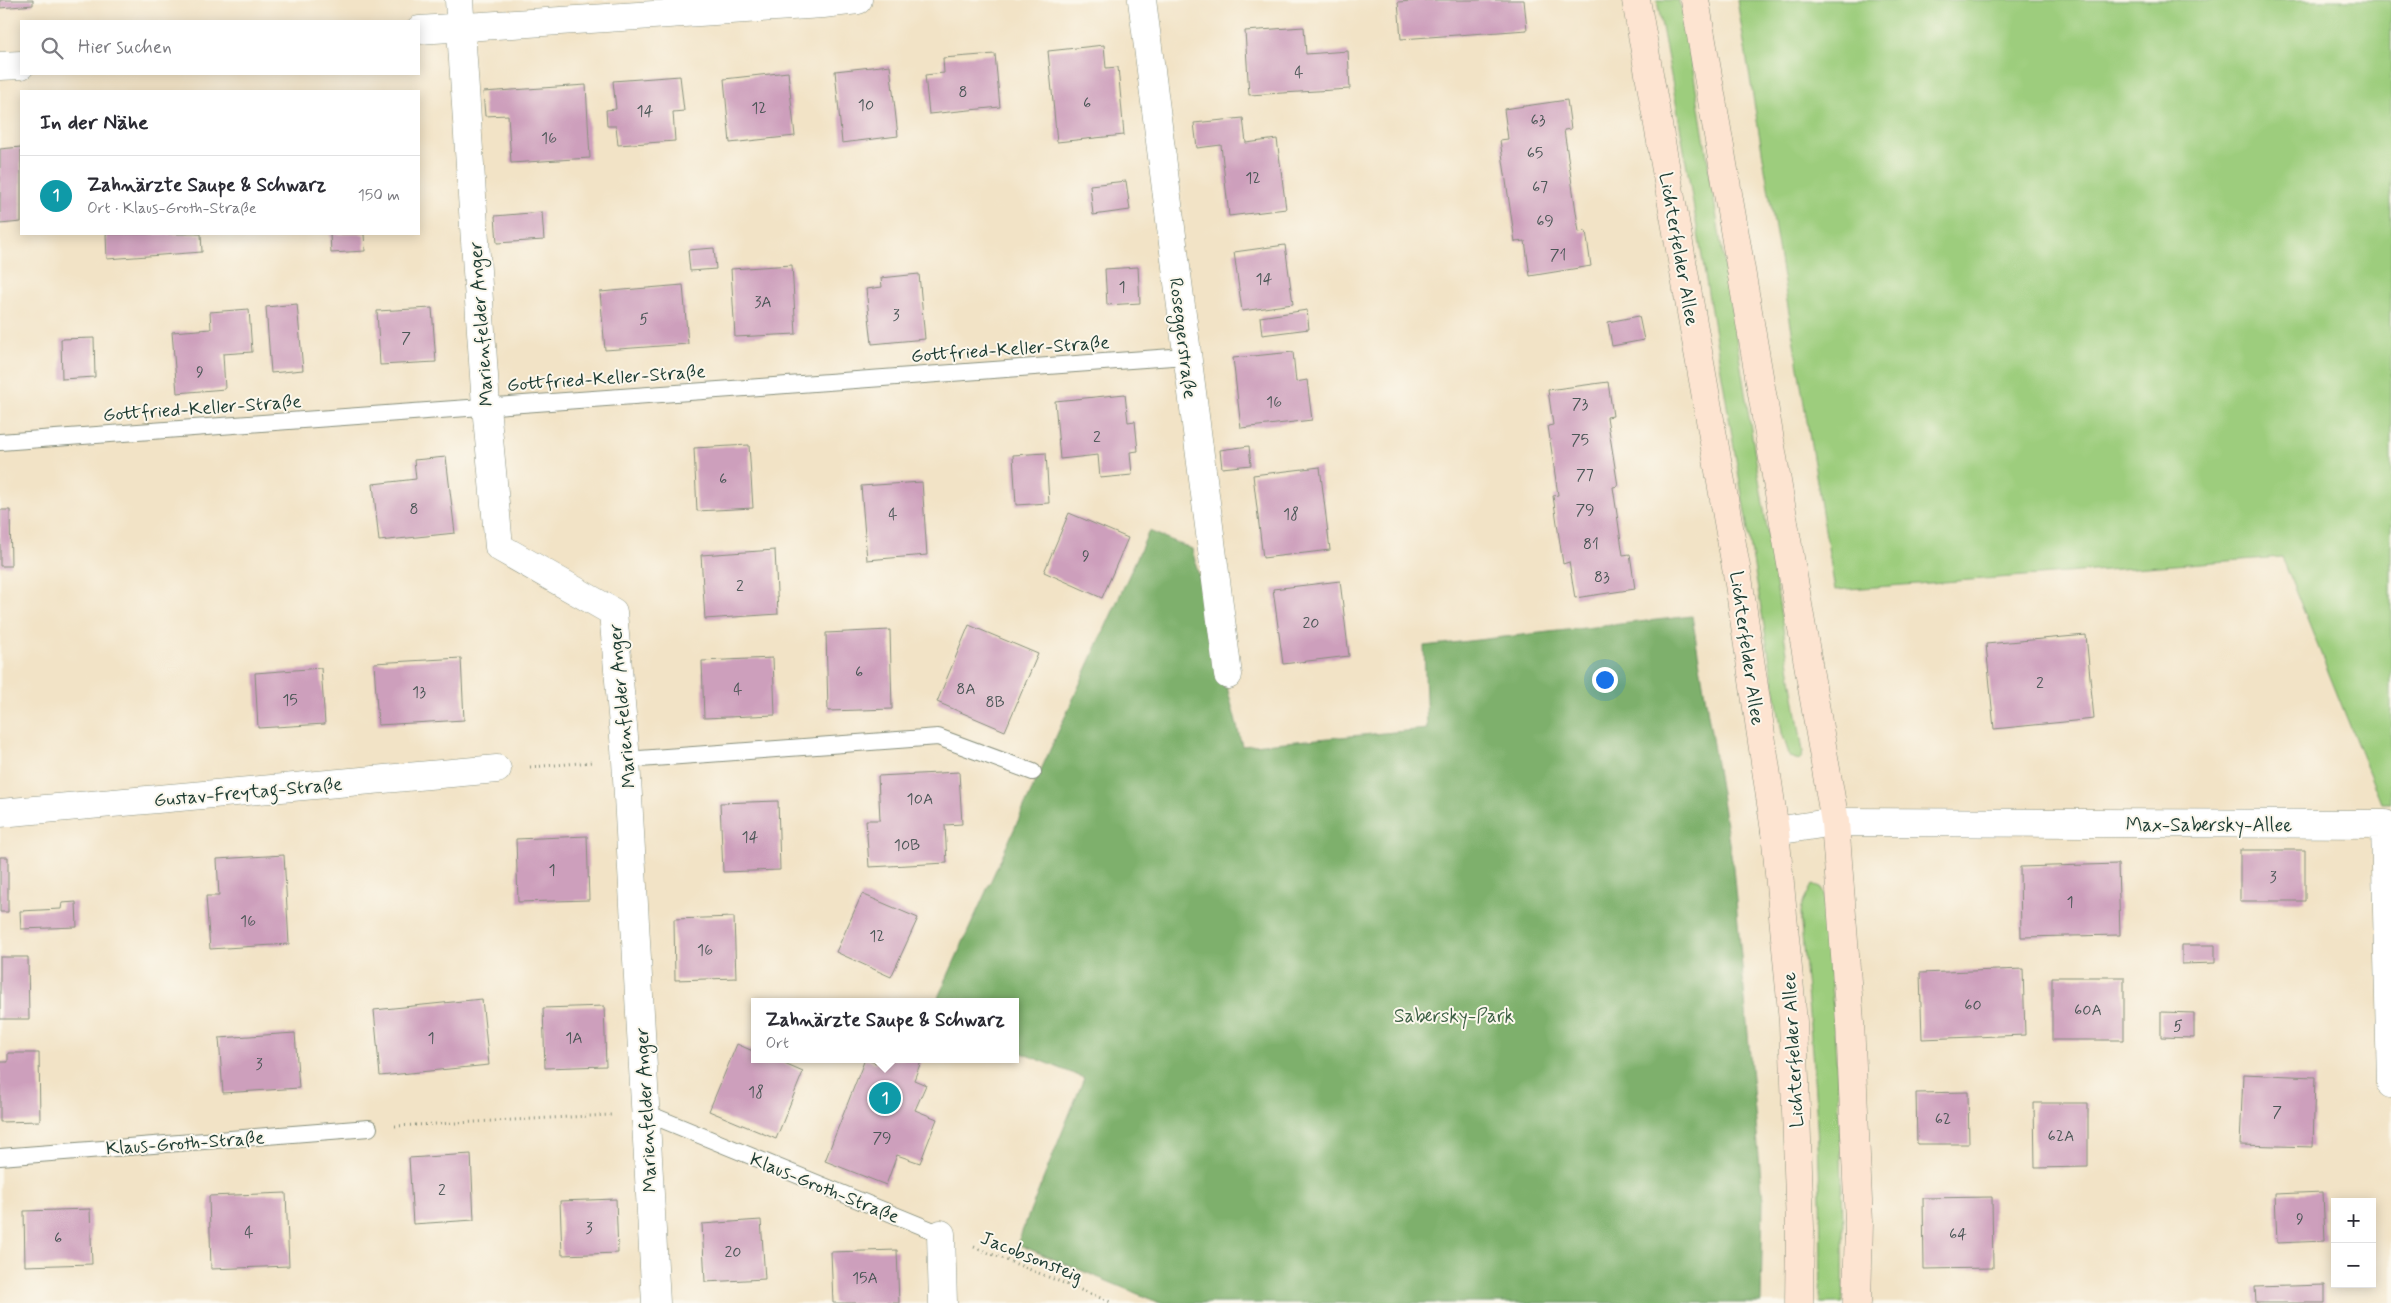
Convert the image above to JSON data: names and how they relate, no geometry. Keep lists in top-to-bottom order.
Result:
{
  "streets": {
    "main road": ["Lichterfelder Allee"],
    "street": [
      "Marienfelder Anger",
      "Roseggerstraße",
      "Gustav-Freytag-Straße",
      "Max-Sabersky-Allee"
    ],
    "lane": ["Gottfried-Keller-Straße", "Klaus-Groth-Straße"],
    "path": ["Jacobsonsteig"]
  },
  "crossings": [
    ["Lichterfelder Allee", "Max-Sabersky-Allee"],
    ["Marienfelder Anger", "Gottfried-Keller-Straße"],
    ["Marienfelder Anger", "Klaus-Groth-Straße"],
    ["Roseggerstraße", "Gottfried-Keller-Straße"],
    ["Klaus-Groth-Straße", "Jacobsonsteig"]
  ],
  "parks": ["Sabersky-Park"],
  "house_numbers": [
    "4",
    "8",
    "6",
    "10",
    "12",
    "14",
    "63",
    "16",
    "65",
    "12",
    "67",
    "69",
    "71",
    "14",
    "1",
    "3A",
    "3",
    "5",
    "7",
    "9",
    "16",
    "73",
    "2",
    "75",
    "77",
    "6",
    "8",
    "79",
    "4",
    "18",
    "81",
    "9",
    "83",
    "2",
    "20",
    "6",
    "2",
    "4",
    "8A",
    "13",
    "15",
    "8B",
    "10A",
    "14",
    "10B",
    "1",
    "3",
    "1",
    "16",
    "12",
    "16",
    "60",
    "60A",
    "5",
    "1",
    "1A",
    "3",
    "18",
    "7",
    "62",
    "62A",
    "79",
    "2",
    "9",
    "3",
    "4",
    "64",
    "6",
    "20",
    "15A"
  ],
  "page": {
    "search": "Hier suchen",
    "heading": "In der Nähe",
    "list": [
      {
        "mark": "1",
        "name": "Zahnärzte Saupe & Schwarz",
        "note": "Ort · Klaus-Groth-Straße",
        "value": "150 m"
      }
    ],
    "popup": ["Zahnärzte Saupe & Schwarz", "Ort"],
    "pins": "1",
    "map_buttons": ["+", "−"]
  }
}
